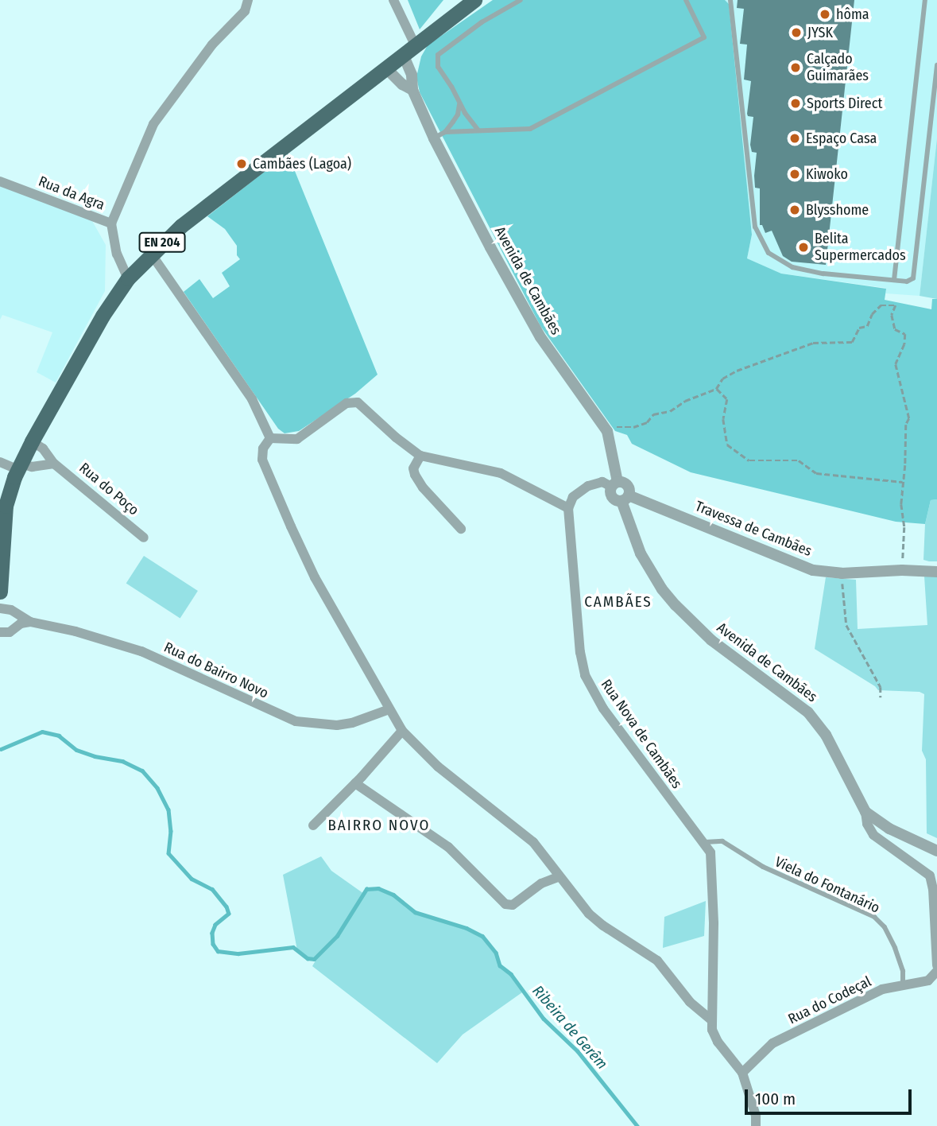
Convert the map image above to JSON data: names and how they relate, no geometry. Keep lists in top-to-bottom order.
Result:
{
  "streets": {
    "main road": ["EN 204"],
    "street": [
      "Rua da Agra",
      "Avenida de Cambães",
      "Rua do Poço",
      "Travessa de Cambães",
      "Rua do Bairro Novo",
      "Rua Nova de Cambães",
      "Rua do Codeçal"
    ],
    "lane": ["Viela do Fontanário"]
  },
  "crossings": [
    ["Rua da Agra", "EN 204"],
    ["EN 204", "Avenida de Cambães"],
    ["EN 204", "Rua do Poço"],
    ["Avenida de Cambães", "Travessa de Cambães"],
    ["Rua Nova de Cambães", "Viela do Fontanário"],
    ["Viela do Fontanário", "Rua do Codeçal"]
  ],
  "districts": ["CAMBÃES", "BAIRRO NOVO"],
  "water": ["Ribeira de Gerêm"],
  "places": [
    "hôma",
    "JYSK",
    "Calçado Guimarães",
    "Sports Direct",
    "Espaço Casa",
    "Cambães (Lagoa)",
    "Kiwoko",
    "Blysshome",
    "Belita Supermercados"
  ],
  "scale_bar": "100 m"
}
